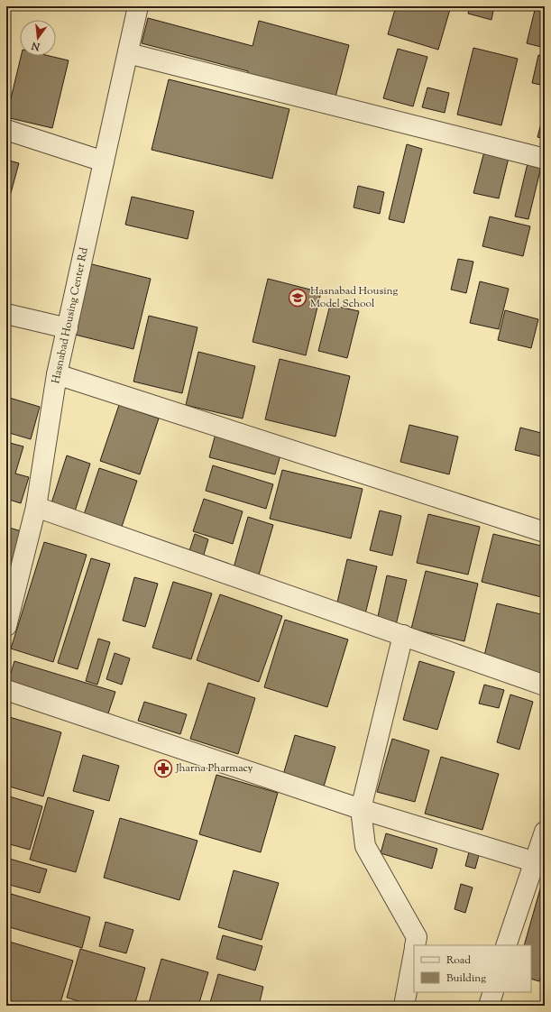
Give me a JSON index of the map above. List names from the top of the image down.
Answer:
{
  "streets": {
    "street": ["Hasnabad Housing Center Rd"]
  },
  "places": {
    "school or university": ["Hasnabad Housing Model School"],
    "pharmacy": ["Jharna Pharmacy"]
  },
  "legend": ["Road", "Building"],
  "north": "bottom"
}
